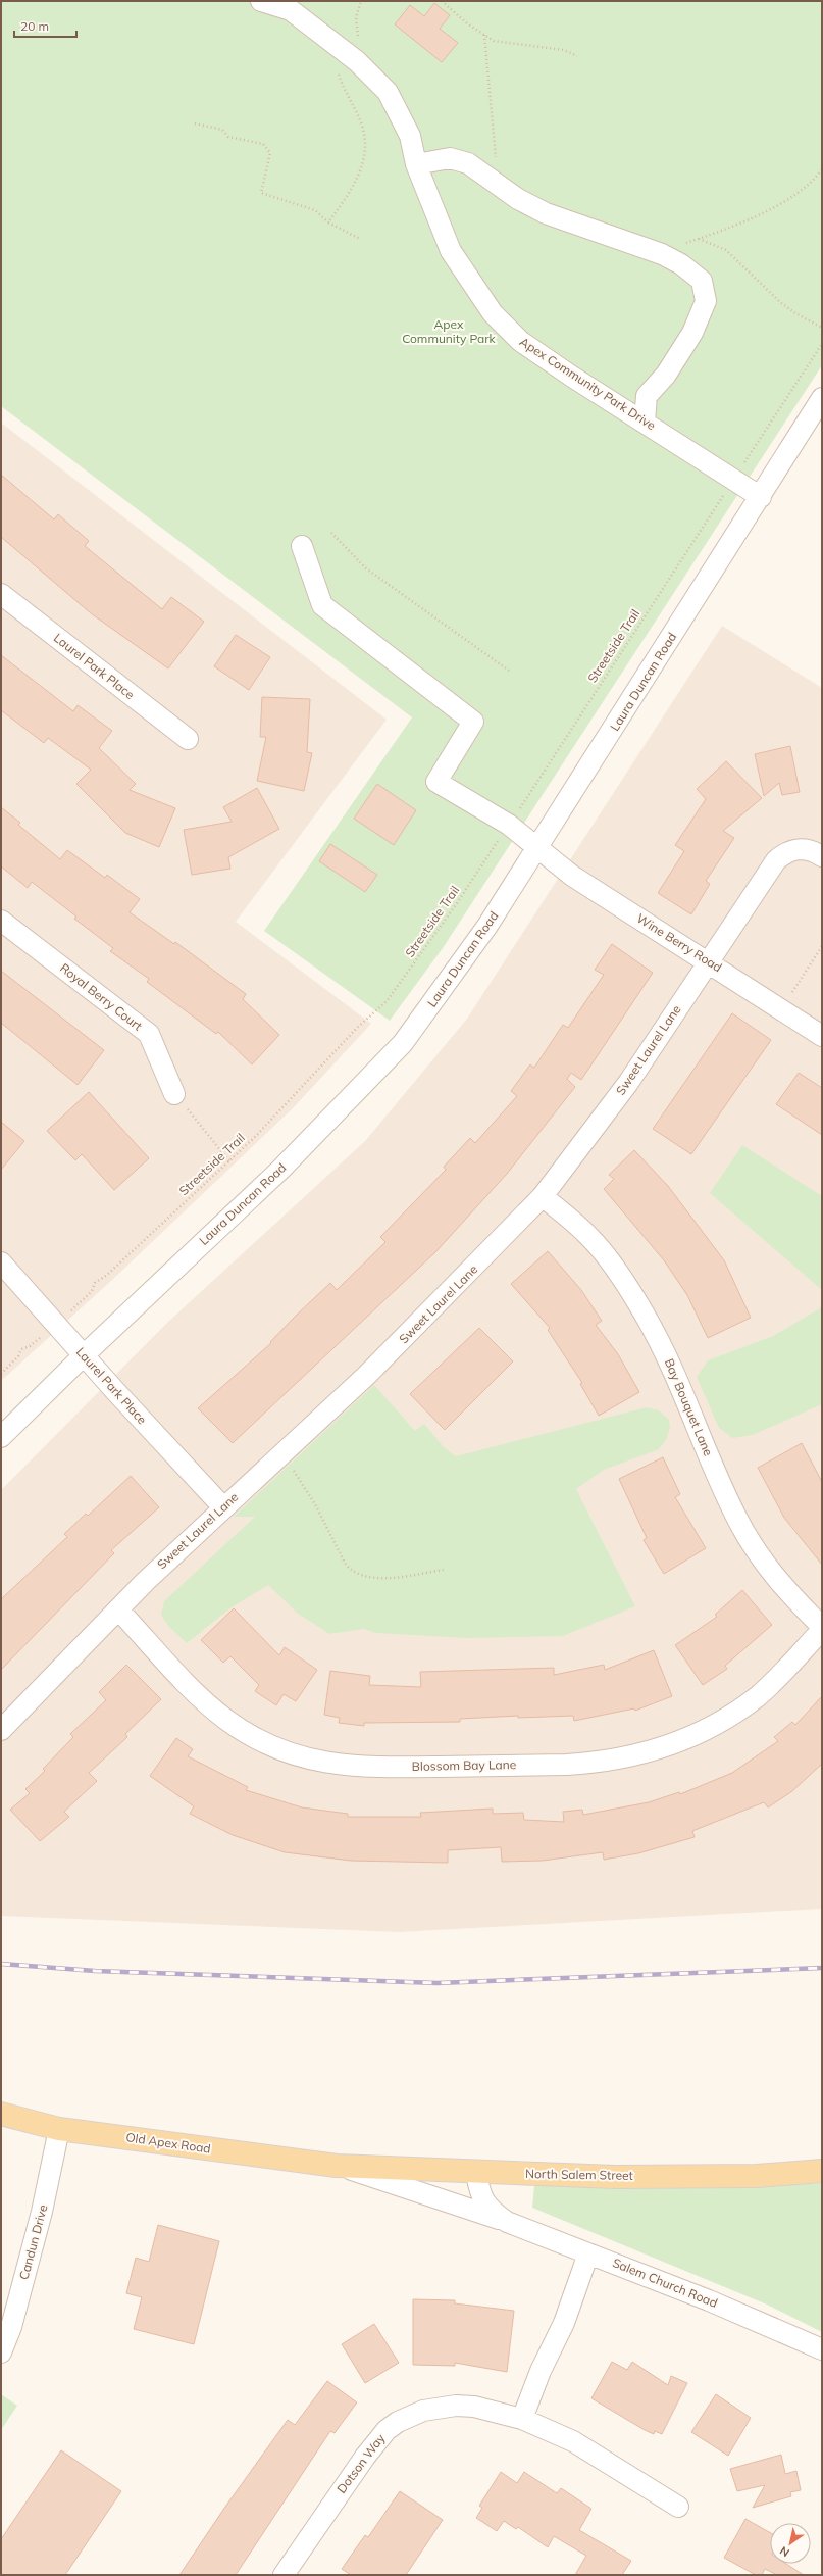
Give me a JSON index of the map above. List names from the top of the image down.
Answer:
{
  "streets": {
    "main road": ["Old Apex Road", "North Salem Street"],
    "street": [
      "Apex Community Park Drive",
      "Laurel Park Place",
      "Laura Duncan Road",
      "Wine Berry Road",
      "Royal Berry Court",
      "Sweet Laurel Lane",
      "Bay Bouquet Lane",
      "Blossom Bay Lane",
      "Candun Drive",
      "Salem Church Road",
      "Dotson Way"
    ],
    "path": ["Streetside Trail"]
  },
  "crossings": [
    ["Apex Community Park Drive", "Laura Duncan Road"],
    ["Streetside Trail", "Wine Berry Road"],
    ["Laurel Park Place", "Laura Duncan Road"],
    ["Laurel Park Place", "Sweet Laurel Lane"],
    ["Laura Duncan Road", "Wine Berry Road"],
    ["Wine Berry Road", "Sweet Laurel Lane"],
    ["Sweet Laurel Lane", "Bay Bouquet Lane"],
    ["Sweet Laurel Lane", "Blossom Bay Lane"],
    ["Old Apex Road", "North Salem Street"],
    ["Old Apex Road", "Candun Drive"],
    ["Old Apex Road", "Salem Church Road"],
    ["North Salem Street", "Salem Church Road"]
  ],
  "parks": ["Apex Community Park"],
  "scale_bar": "20 m",
  "north": "bottom left"
}
